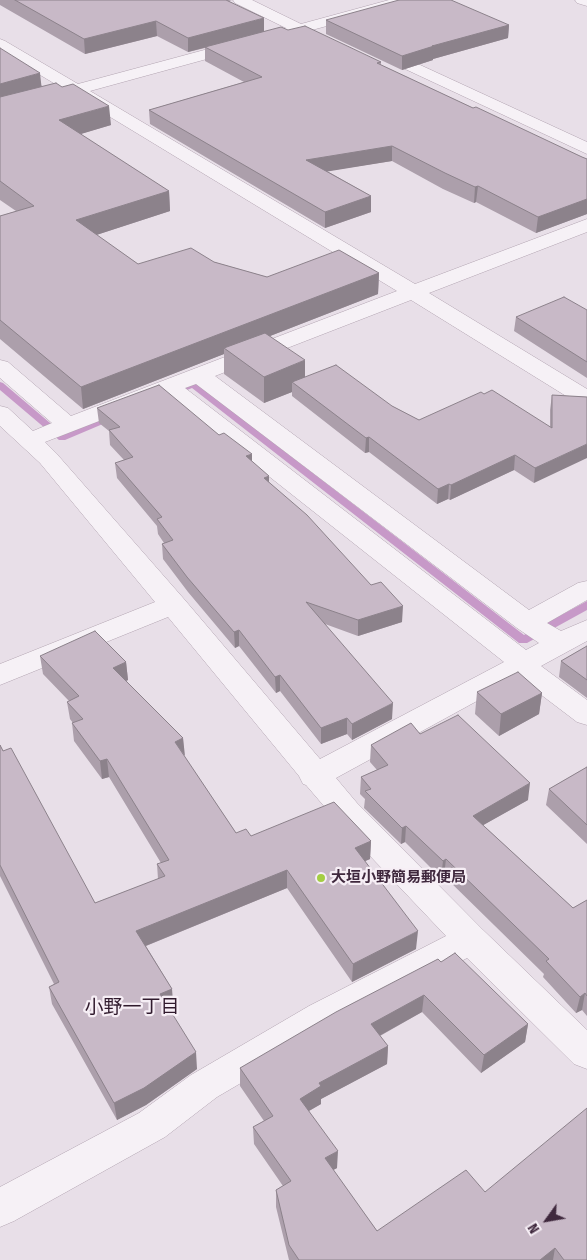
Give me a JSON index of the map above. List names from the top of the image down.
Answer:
{
  "districts": ["小野一丁目"],
  "places": ["大垣小野簡易郵便局"],
  "north": "bottom left"
}
